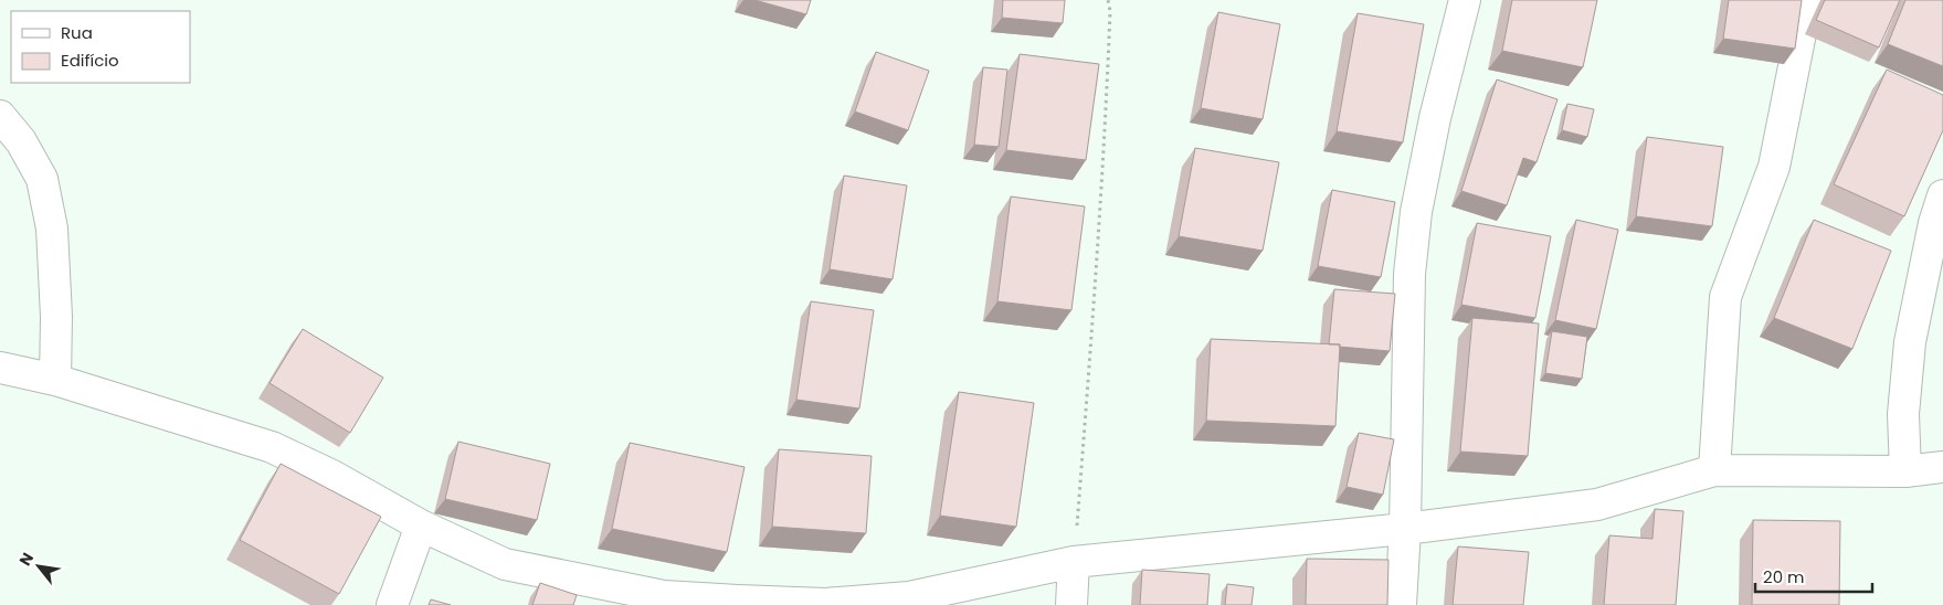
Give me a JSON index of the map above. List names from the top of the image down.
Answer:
{
  "legend": ["Rua", "Edifício"],
  "scale_bar": "20 m",
  "north": "top left"
}
